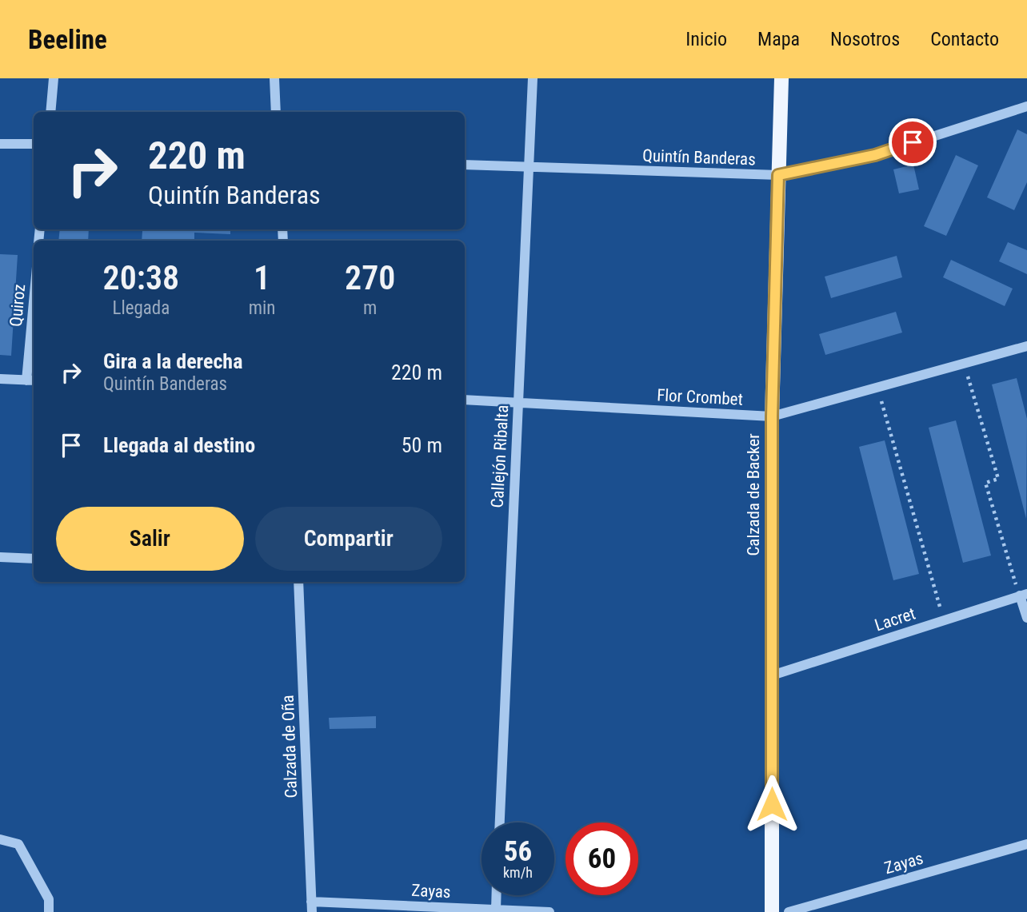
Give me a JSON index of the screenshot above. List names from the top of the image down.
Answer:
{
  "streets": {
    "main road": ["Calzada de Backer"],
    "street": [
      "Quintín Banderas",
      "Quiroz",
      "Flor Crombet",
      "Callejón Ribalta",
      "Lacret",
      "Calzada de Oña",
      "Zayas"
    ]
  },
  "crossings": [
    ["Quintín Banderas", "Callejón Ribalta"],
    ["Quintín Banderas", "Calzada de Backer"],
    ["Flor Crombet", "Callejón Ribalta"],
    ["Flor Crombet", "Calzada de Backer"],
    ["Calzada de Backer", "Lacret"],
    ["Calzada de Oña", "Zayas"]
  ],
  "page": {
    "header": "Beeline",
    "nav": [
      "Inicio",
      "Mapa",
      "Nosotros",
      "Contacto"
    ],
    "turn": ["220 m", "Quintín Banderas"],
    "eta": [
      "20:38",
      "Llegada",
      "1",
      "min",
      "270",
      "m"
    ],
    "list": [
      {
        "name": "Gira a la derecha",
        "note": "Quintín Banderas",
        "value": "220 m"
      },
      {
        "name": "Llegada al destino",
        "value": "50 m"
      }
    ],
    "buttons": ["Salir", "Compartir"],
    "speed": "56 km/h",
    "limit": "60"
  }
}
